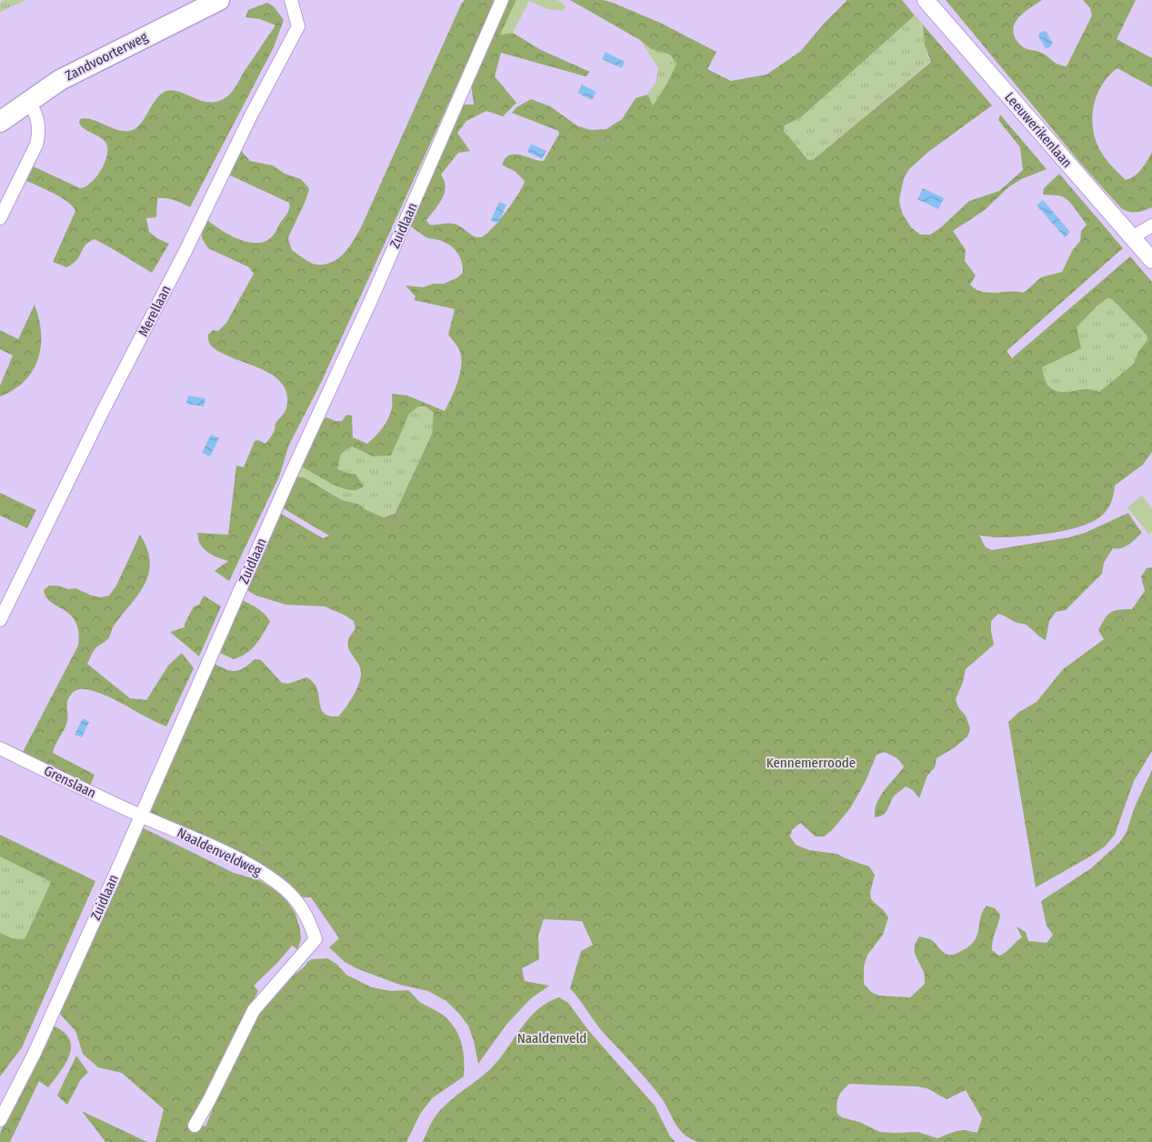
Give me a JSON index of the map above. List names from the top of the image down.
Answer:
{
  "streets": {
    "main road": ["Zandvoorterweg"],
    "street": [
      "Leeuwerikenlaan",
      "Zuidlaan",
      "Merellaan",
      "Grenslaan",
      "Naaldenveldweg"
    ]
  },
  "crossings": [
    ["Zuidlaan", "Grenslaan"],
    ["Zuidlaan", "Naaldenveldweg"],
    ["Grenslaan", "Naaldenveldweg"]
  ],
  "parks": ["Kennemerroode", "Naaldenveld"]
}
